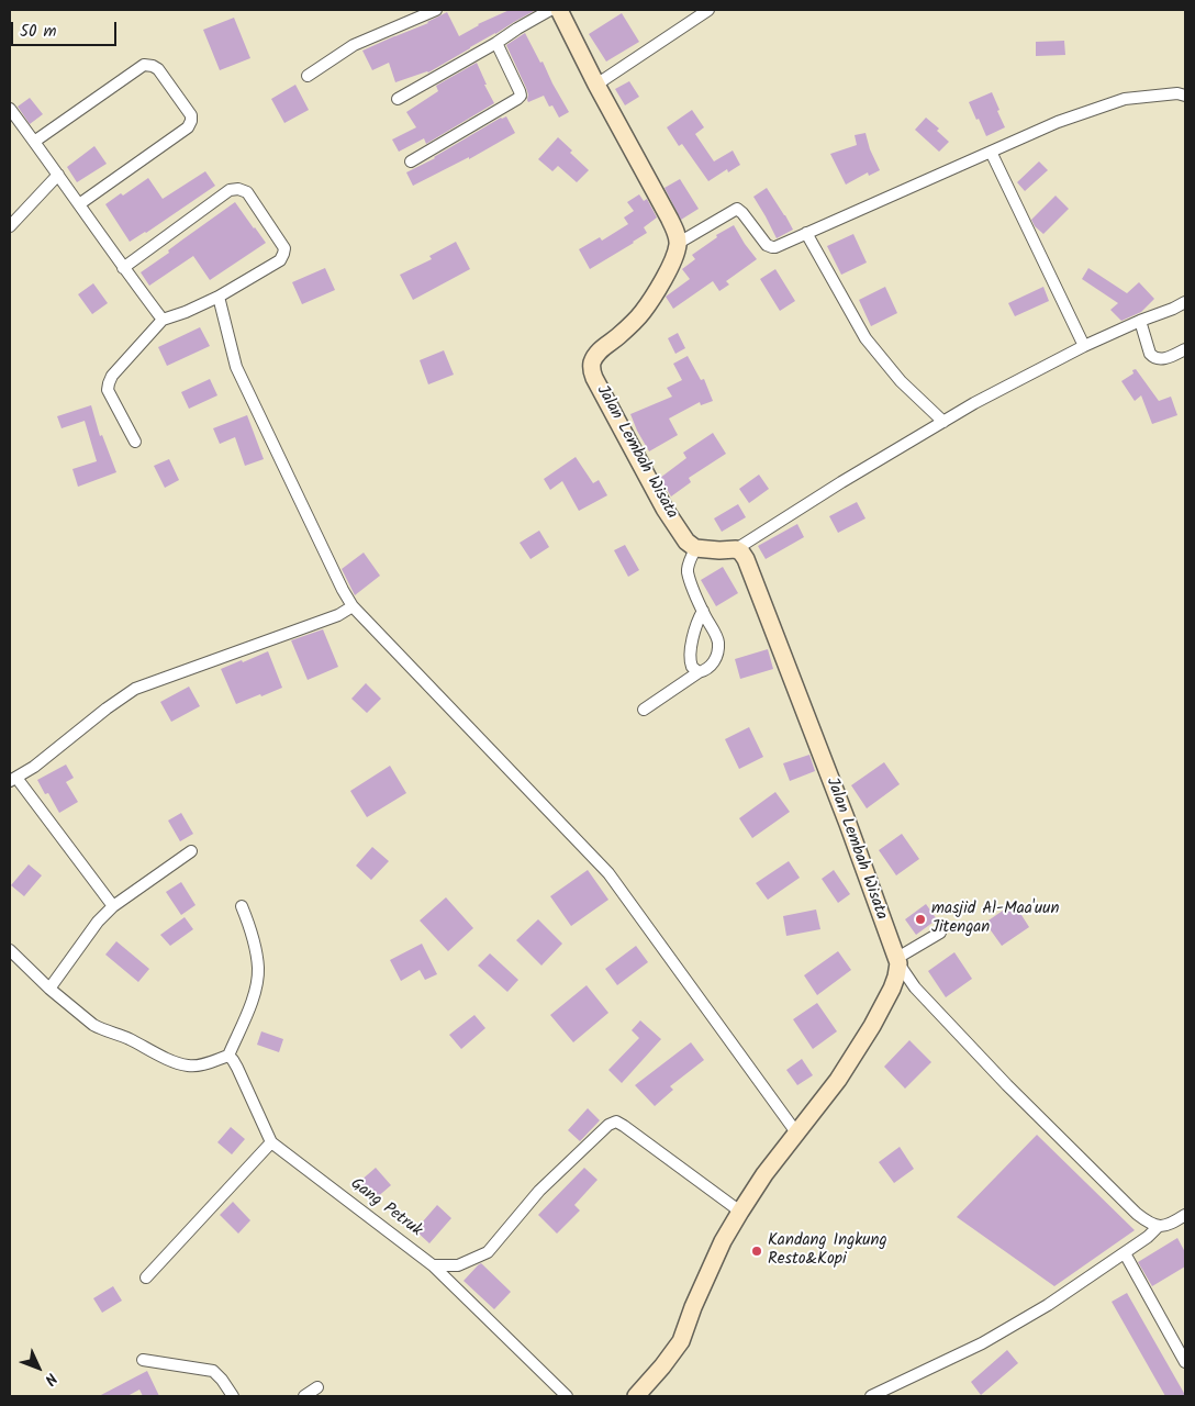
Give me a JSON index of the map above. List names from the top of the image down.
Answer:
{
  "streets": {
    "street": ["Jalan Lembah Wisata", "Gang Petruk"]
  },
  "places": ["masjid Al-Maa'uun Jitengan", "Kandang Ingkung Resto&Kopi"],
  "scale_bar": "50 m",
  "north": "bottom right"
}
